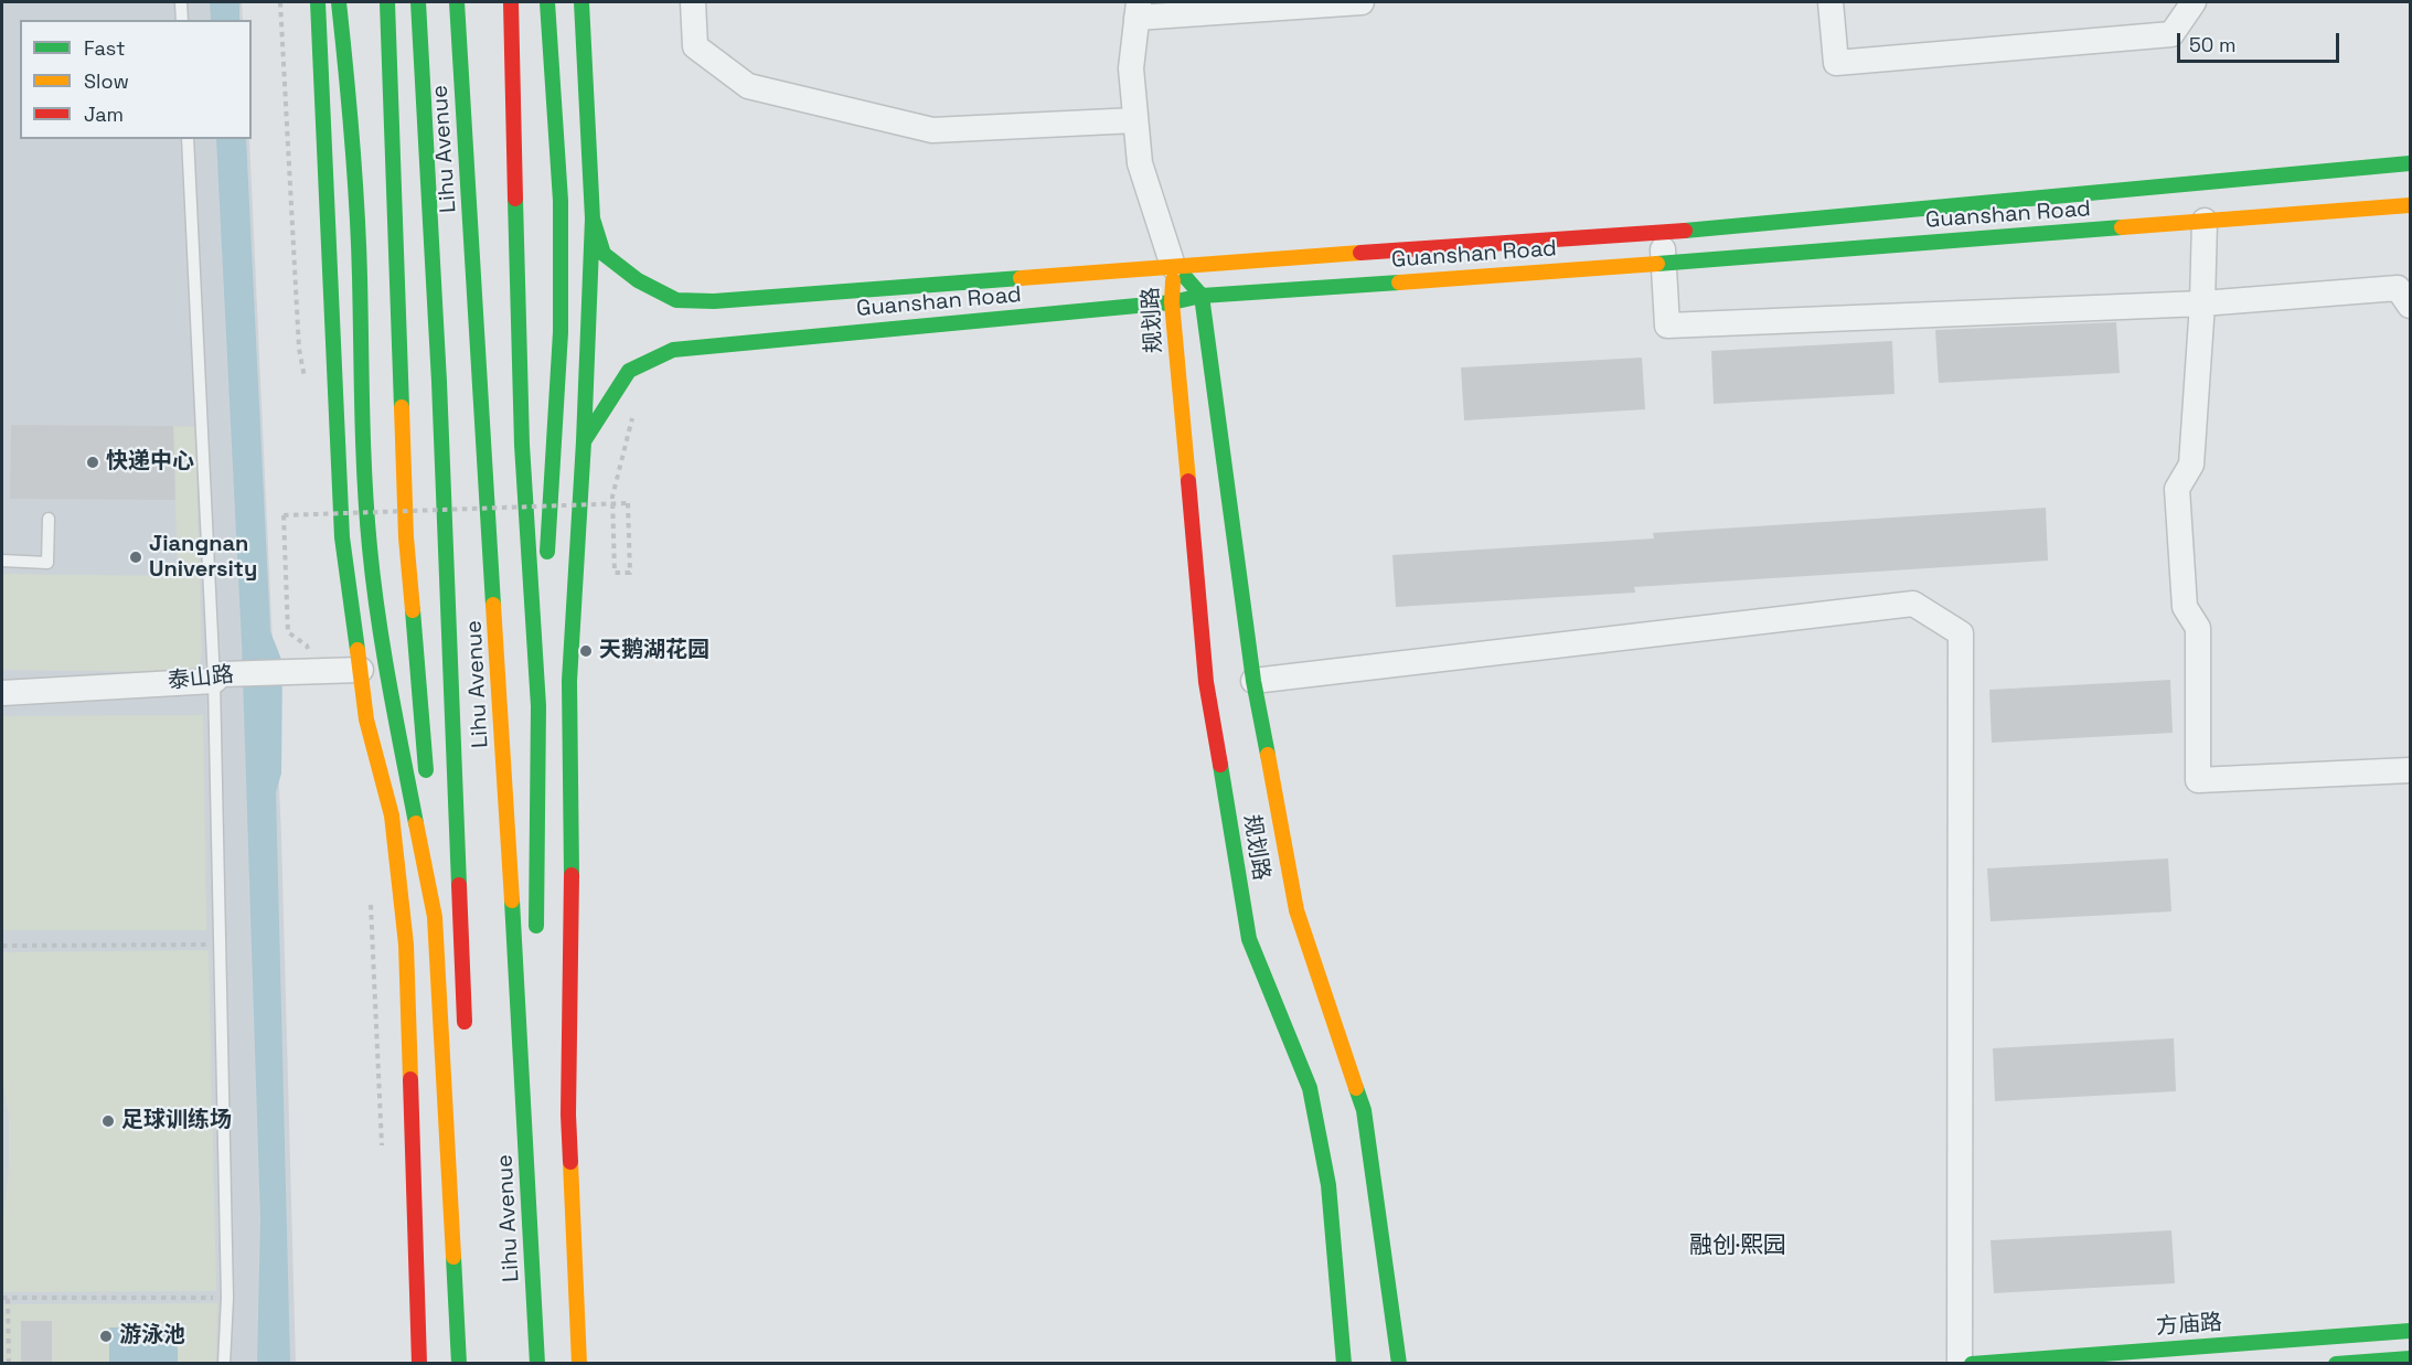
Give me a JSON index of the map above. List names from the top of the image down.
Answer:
{
  "streets": {
    "main road": [
      "Lihu Avenue",
      "Guanshan Road",
      "规划路",
      "方庙路"
    ],
    "street": ["泰山路"]
  },
  "crossings": [
    ["Guanshan Road", "规划路"]
  ],
  "districts": ["融创·熙园"],
  "places": [
    "快递中心",
    "Jiangnan University",
    "天鹅湖花园",
    "足球训练场",
    "游泳池"
  ],
  "legend": ["Fast", "Slow", "Jam"],
  "scale_bar": "50 m"
}
